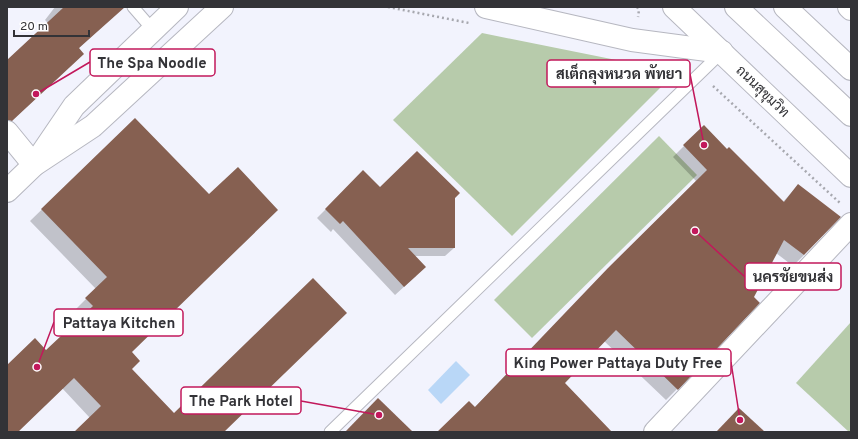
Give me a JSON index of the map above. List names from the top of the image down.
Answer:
{
  "streets": {
    "main road": ["ถนนสุขุมวิท"]
  },
  "places": [
    "The Spa Noodle",
    "สเต็กลุงหนวด พัทยา",
    "นครชัยขนส่ง",
    "Pattaya Kitchen",
    "The Park Hotel",
    "King Power Pattaya Duty Free"
  ],
  "scale_bar": "20 m"
}
